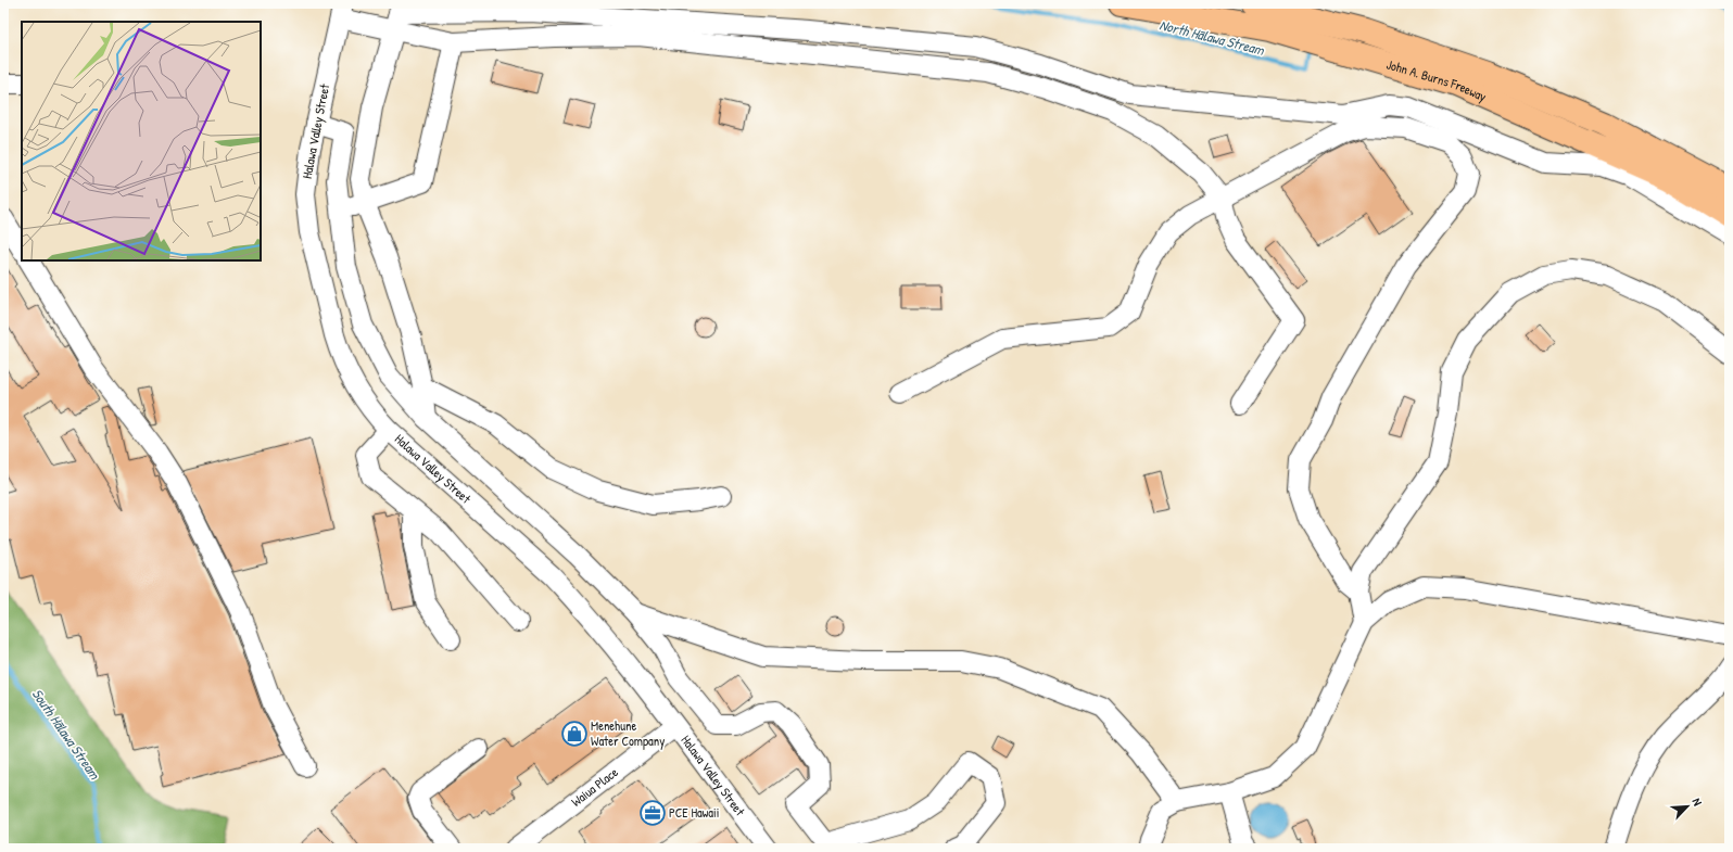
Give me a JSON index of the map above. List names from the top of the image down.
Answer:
{
  "streets": {
    "highway": ["John A. Burns Freeway"],
    "street": ["Halawa Valley Street", "Waiua Place"]
  },
  "crossings": [
    ["Halawa Valley Street", "Waiua Place"]
  ],
  "water": ["North Hālawa Stream", "South Hālawa Stream"],
  "places": {
    "shop": ["Menehune Water Company"],
    "office": ["PCE Hawaii"]
  },
  "north": "top right"
}
